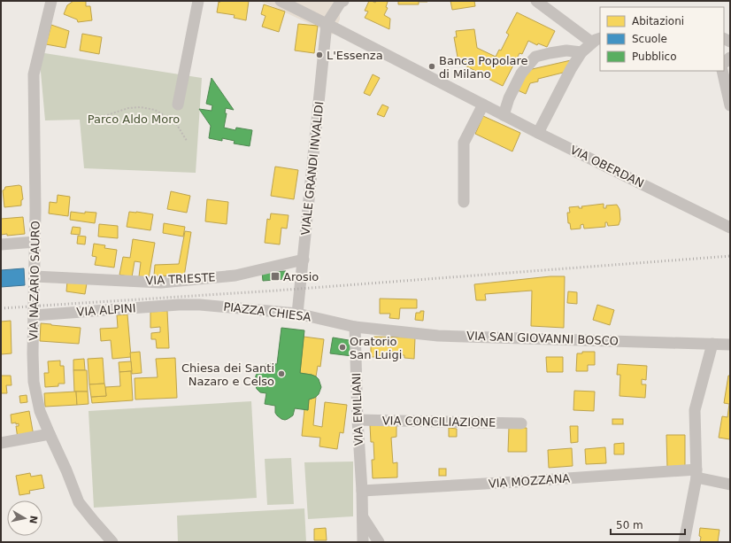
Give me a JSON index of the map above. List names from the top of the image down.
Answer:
{
  "streets": {
    "street": [
      "VIA OBERDAN",
      "VIALE GRANDI INVALIDI",
      "VIA TRIESTE",
      "VIA NAZARIO SAURO",
      "VIA ALPINI",
      "PIAZZA CHIESA",
      "VIA SAN GIOVANNI BOSCO",
      "VIA EMILIANI",
      "VIA CONCILIAZIONE",
      "VIA MOZZANA"
    ]
  },
  "crossings": [
    ["VIA OBERDAN", "VIALE GRANDI INVALIDI"],
    ["VIALE GRANDI INVALIDI", "VIA TRIESTE"],
    ["VIALE GRANDI INVALIDI", "PIAZZA CHIESA"],
    ["VIA TRIESTE", "VIA NAZARIO SAURO"],
    ["VIA NAZARIO SAURO", "VIA ALPINI"],
    ["VIA ALPINI", "PIAZZA CHIESA"],
    ["PIAZZA CHIESA", "VIA SAN GIOVANNI BOSCO"],
    ["PIAZZA CHIESA", "VIA EMILIANI"],
    ["VIA SAN GIOVANNI BOSCO", "VIA EMILIANI"],
    ["VIA EMILIANI", "VIA CONCILIAZIONE"],
    ["VIA EMILIANI", "VIA MOZZANA"]
  ],
  "parks": ["Parco Aldo Moro"],
  "places": {
    "other": [
      "L'Essenza",
      "Banca Popolare di Milano",
      "Oratorio San Luigi",
      "Chiesa dei Santi Nazaro e Celso"
    ],
    "transit": ["Arosio"]
  },
  "legend": ["Abitazioni", "Scuole", "Pubblico"],
  "scale_bar": "50 m",
  "north": "right"
}
